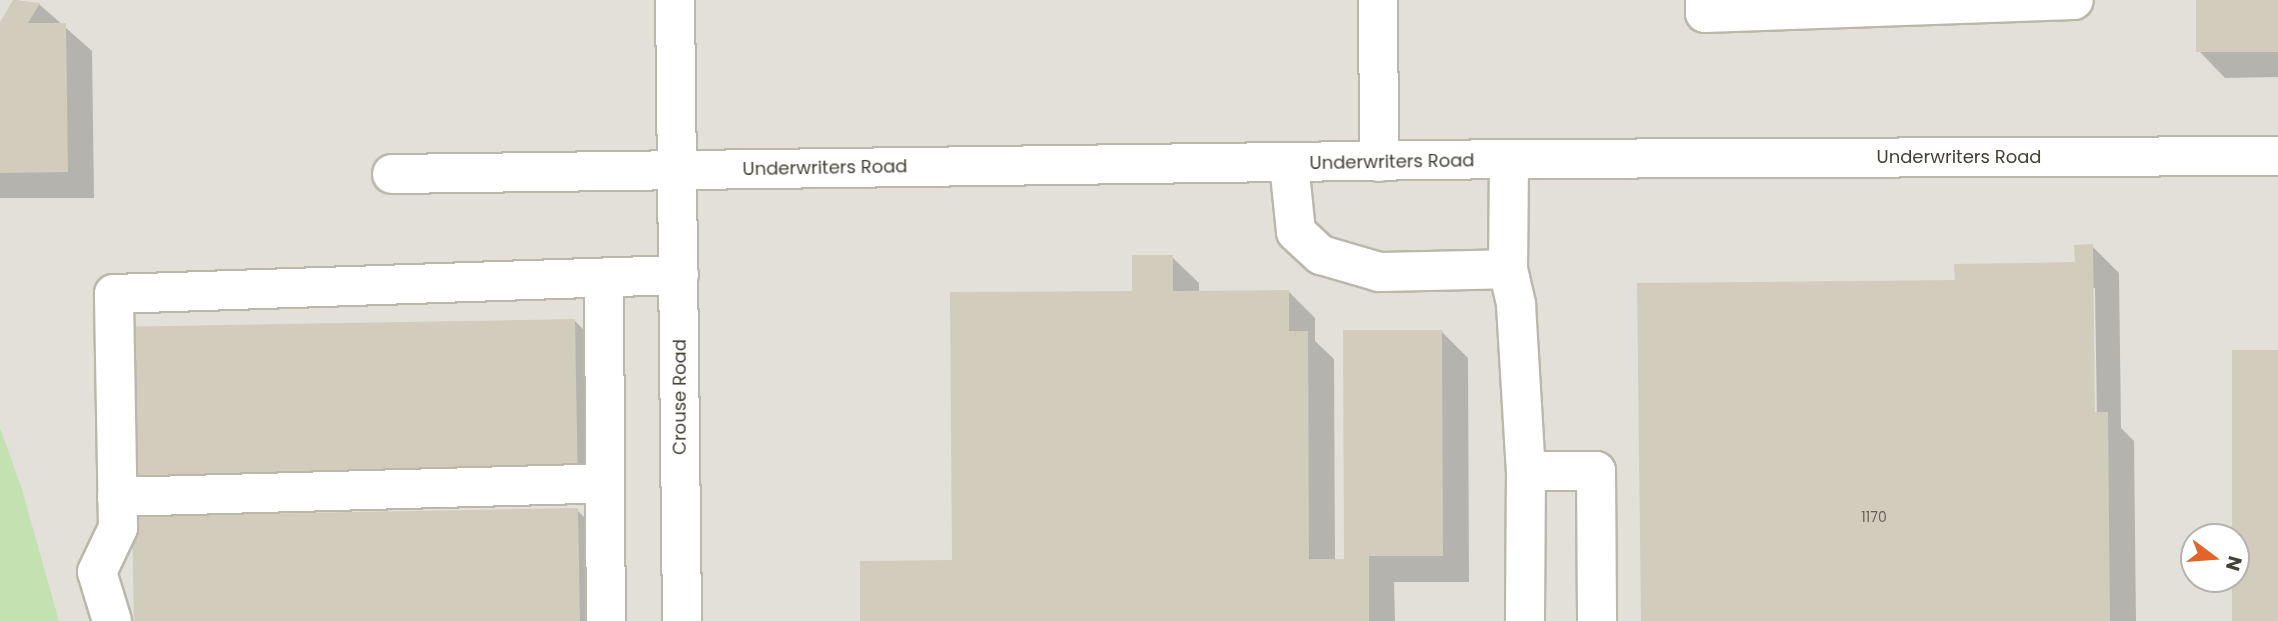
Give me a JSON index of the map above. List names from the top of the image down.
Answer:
{
  "streets": {
    "street": ["Underwriters Road", "Crouse Road"]
  },
  "crossings": [
    ["Underwriters Road", "Crouse Road"]
  ],
  "house_numbers": ["1170"],
  "north": "right"
}
